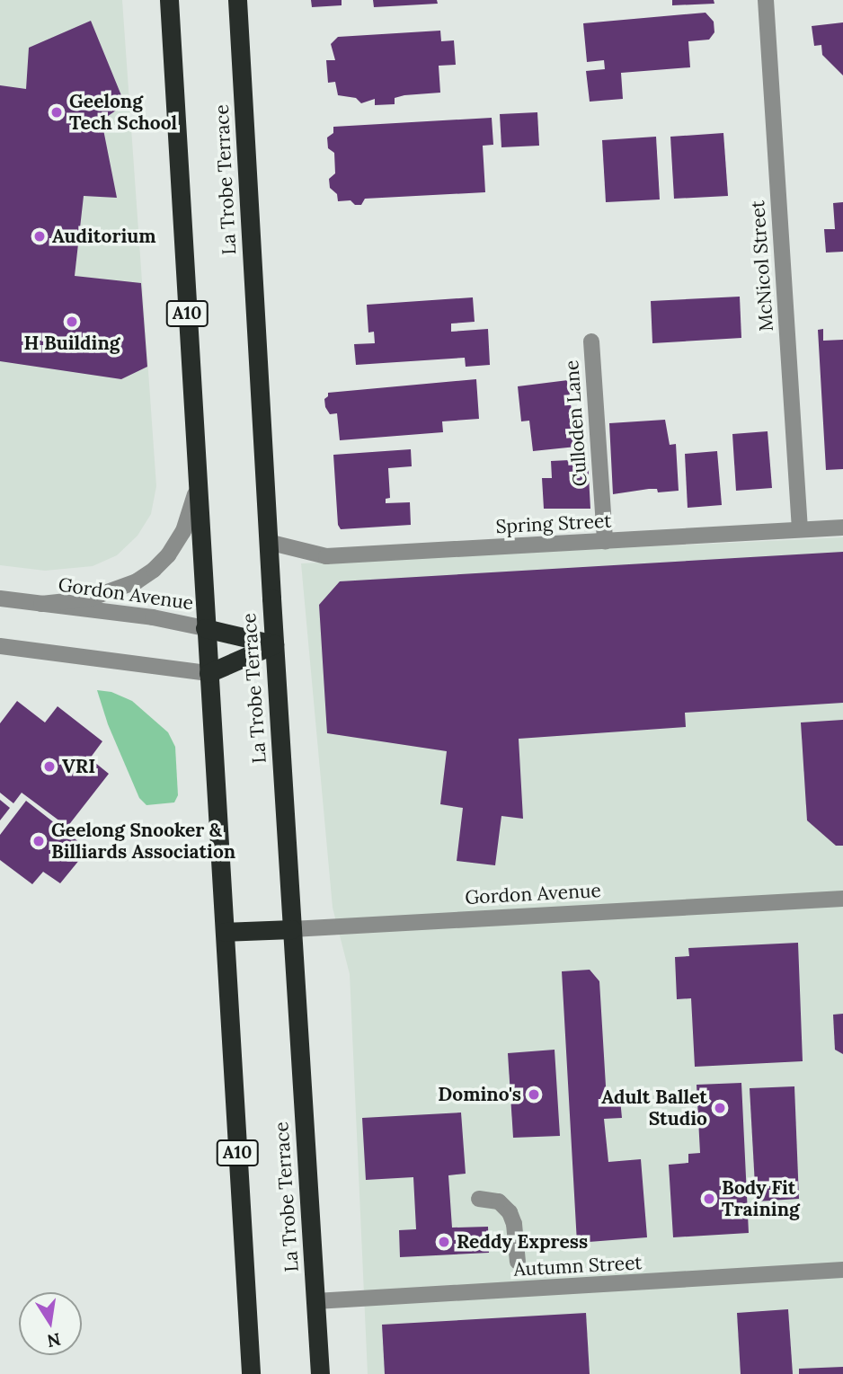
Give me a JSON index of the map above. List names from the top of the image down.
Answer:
{
  "streets": {
    "highway": ["La Trobe Terrace", "A10", "Gordon Avenue"],
    "street": [
      "McNicol Street",
      "Culloden Lane",
      "Spring Street",
      "Autumn Street"
    ]
  },
  "crossings": [
    ["La Trobe Terrace", "Spring Street"],
    ["La Trobe Terrace", "Gordon Avenue"],
    ["La Trobe Terrace", "Autumn Street"],
    ["McNicol Street", "Spring Street"],
    ["A10", "Gordon Avenue"],
    ["Culloden Lane", "Spring Street"]
  ],
  "places": [
    "Geelong Tech School",
    "Auditorium",
    "H Building",
    "VRI",
    "Geelong Snooker & Billiards Association",
    "Domino's",
    "Adult Ballet Studio",
    "Body Fit Training",
    "Reddy Express"
  ],
  "north": "bottom"
}
